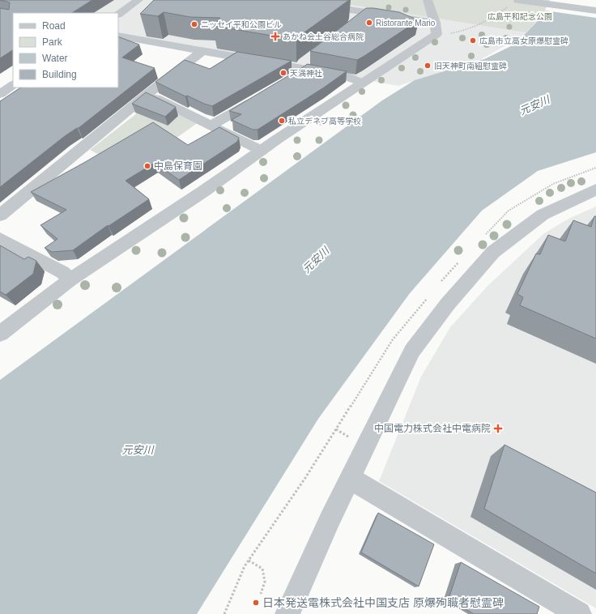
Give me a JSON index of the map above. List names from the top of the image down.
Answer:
{
  "water": ["元安川"],
  "parks": ["広島平和記念公園"],
  "places": {
    "other": [
      "Ristorante Mario",
      "ニッセイ平和公園ビル",
      "広島市立高女原爆慰霊碑",
      "旧天神町南組慰霊碑",
      "天満神社",
      "私立デネブ高等学校",
      "中島保育園",
      "日本発送電株式会社中国支店 原爆殉職者慰霊碑"
    ],
    "health": ["あかね会土谷総合病院", "中国電力株式会社中電病院"]
  },
  "legend": [
    "Road",
    "Park",
    "Water",
    "Building"
  ]
}
